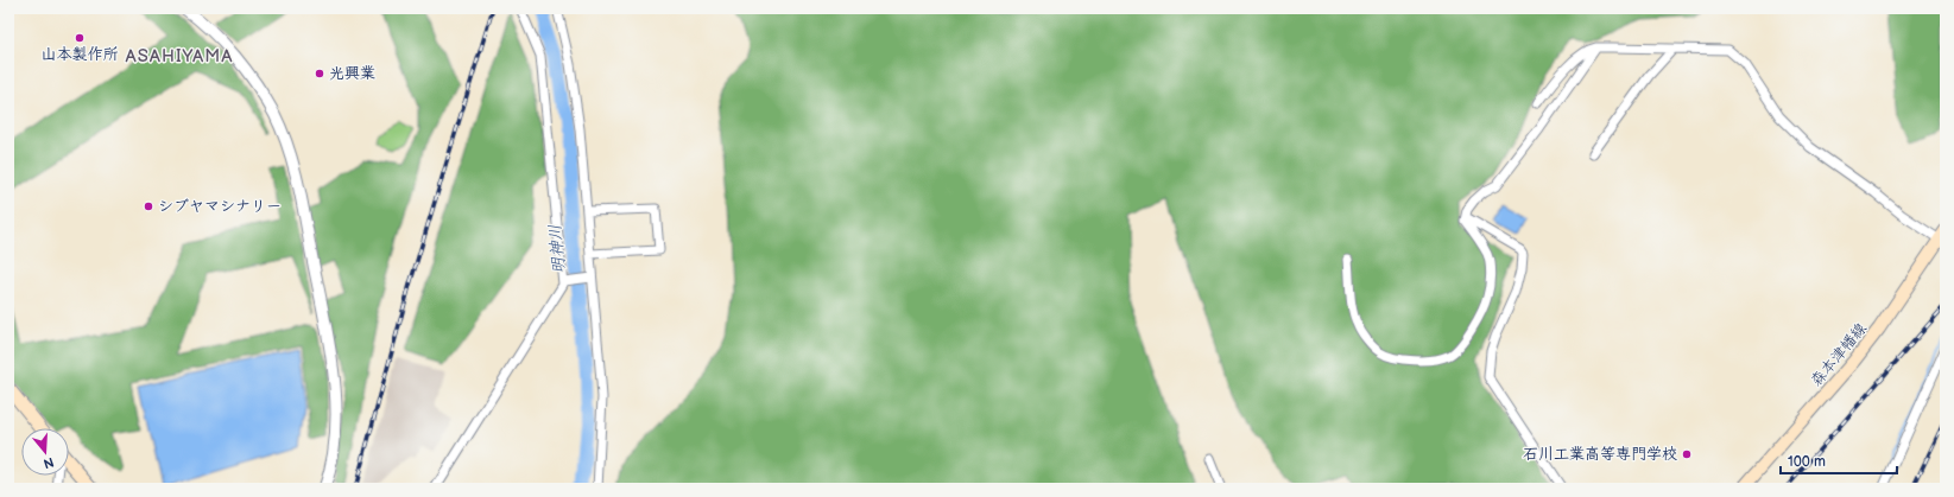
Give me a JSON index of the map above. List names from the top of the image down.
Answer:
{
  "streets": {
    "main road": ["森本津幡線"]
  },
  "districts": ["ASAHIYAMA"],
  "water": ["明神川"],
  "places": [
    "山本製作所",
    "光興業",
    "シブヤマシナリー",
    "石川工業高等専門学校"
  ],
  "scale_bar": "100 m",
  "north": "bottom"
}
